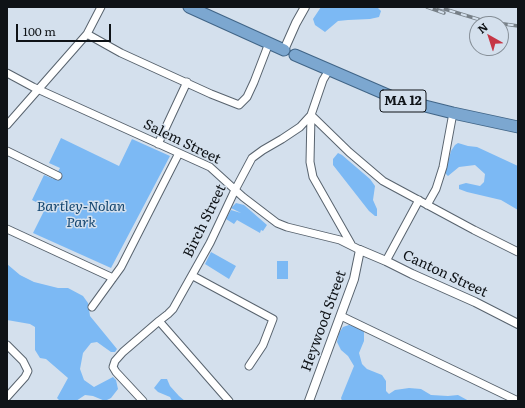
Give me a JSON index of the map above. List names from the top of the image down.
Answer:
{
  "streets": {
    "highway": ["MA 12"],
    "street": [
      "Salem Street",
      "Birch Street",
      "Canton Street",
      "Heywood Street"
    ]
  },
  "crossings": [
    ["MA 12", "Birch Street"],
    ["Salem Street", "Birch Street"],
    ["Salem Street", "Canton Street"],
    ["Salem Street", "Heywood Street"],
    ["Canton Street", "Heywood Street"]
  ],
  "parks": ["Bartley-Nolan Park"],
  "scale_bar": "100 m",
  "north": "top left"
}
